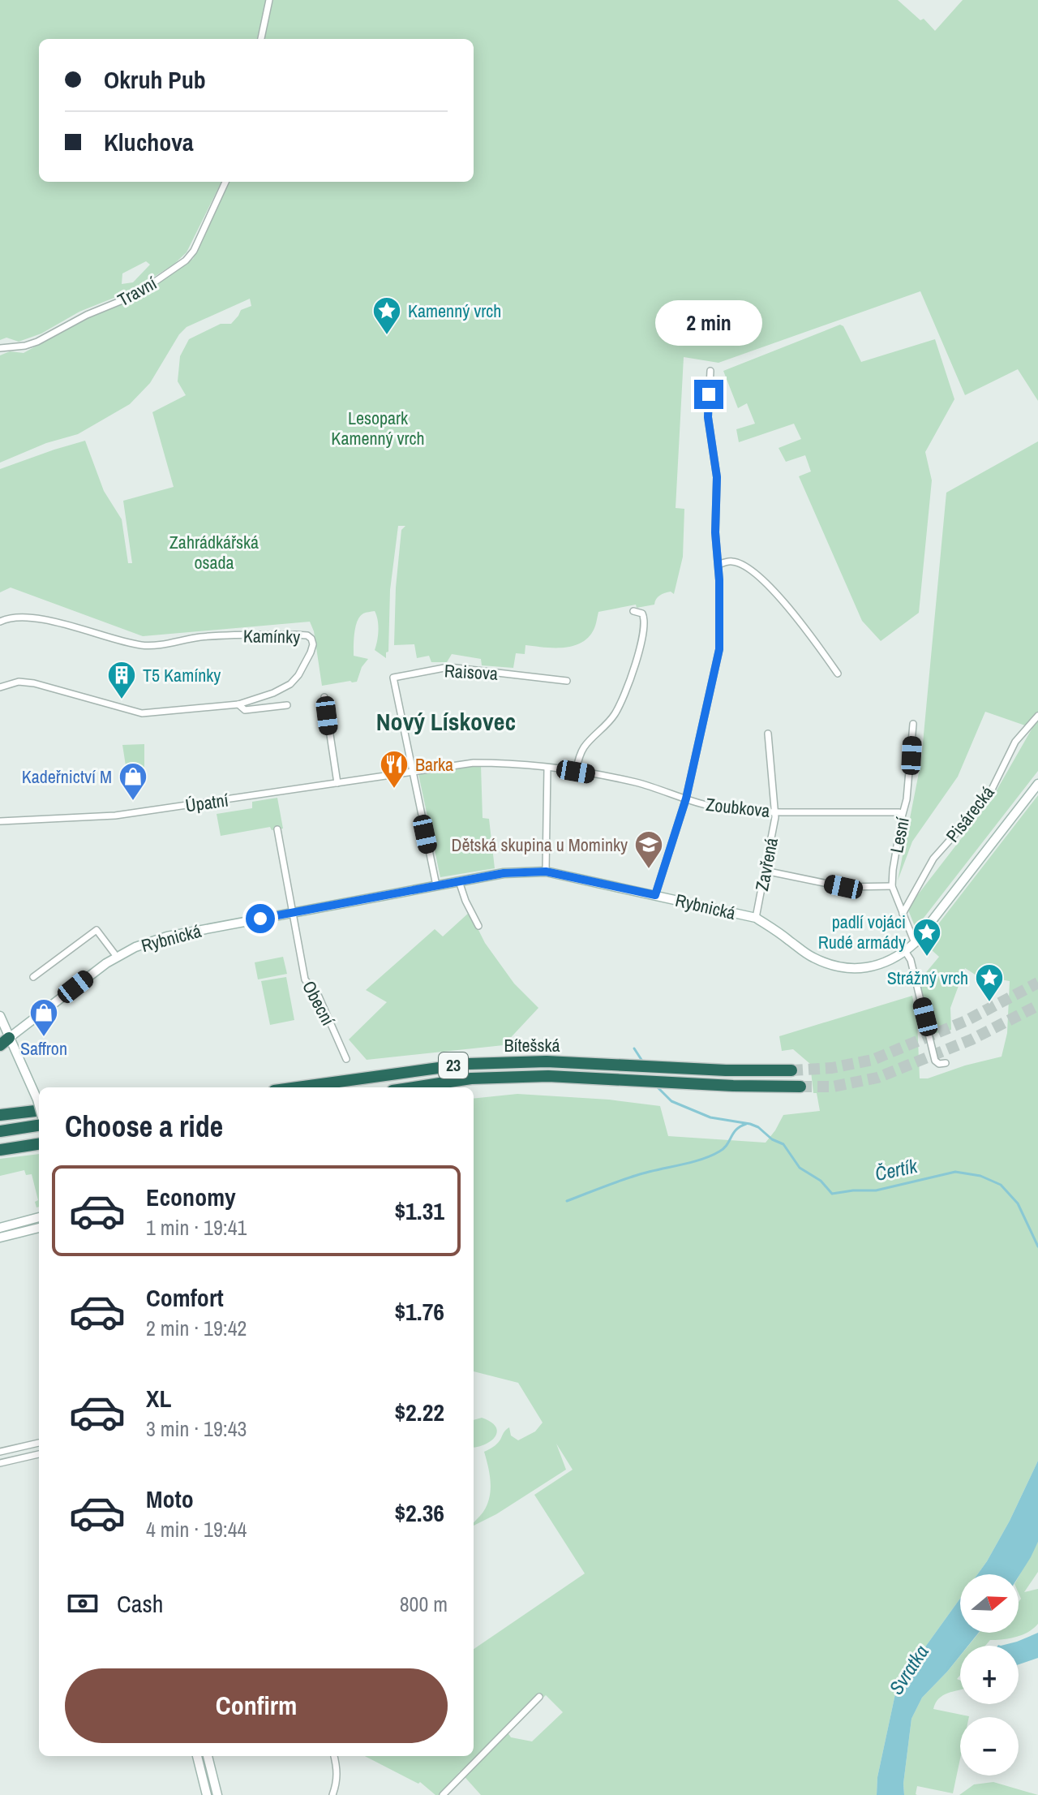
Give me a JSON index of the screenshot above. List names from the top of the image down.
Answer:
{
  "streets": {
    "highway": ["Bítešská", "23"],
    "street": [
      "Travní",
      "Kamínky",
      "Raisova",
      "Úpatní",
      "Zoubkova",
      "Pisárecká",
      "Lesní",
      "Zavřená",
      "Rybnická",
      "Obecní"
    ]
  },
  "crossings": [
    ["Raisova", "Úpatní"],
    ["Raisova", "Zoubkova"],
    ["Raisova", "Rybnická"],
    ["Úpatní", "Zoubkova"],
    ["Zoubkova", "Lesní"],
    ["Zoubkova", "Zavřená"],
    ["Pisárecká", "Lesní"],
    ["Pisárecká", "Rybnická"],
    ["Lesní", "Rybnická"],
    ["Zavřená", "Rybnická"],
    ["Rybnická", "Obecní"]
  ],
  "districts": ["Nový Lískovec"],
  "water": ["Čertík", "Svratka"],
  "parks": ["Lesopark Kamenný vrch", "Zahrádkářská osada"],
  "places": {
    "place": ["Kamenný vrch", "padlí vojáci Rudé armády", "Strážný vrch"],
    "building": ["T5 Kamínky"],
    "restaurant": ["Barka"],
    "shop": ["Kadeřnictví M", "Saffron"],
    "school or university": ["Dětská skupina u Mominky"]
  },
  "north": "right",
  "page": {
    "banner": ["Okruh Pub", "Kluchova"],
    "bubble": "2 min",
    "heading": "Choose a ride",
    "list": [
      {
        "name": "Economy",
        "note": "1 min · 19:41",
        "value": "$1.31"
      },
      {
        "name": "Comfort",
        "note": "2 min · 19:42",
        "value": "$1.76"
      },
      {
        "name": "XL",
        "note": "3 min · 19:43",
        "value": "$2.22"
      },
      {
        "name": "Moto",
        "note": "4 min · 19:44",
        "value": "$2.36"
      }
    ],
    "pay": ["Cash", "800 m"],
    "map_buttons": ["+", "−"],
    "buttons": "Confirm"
  }
}
